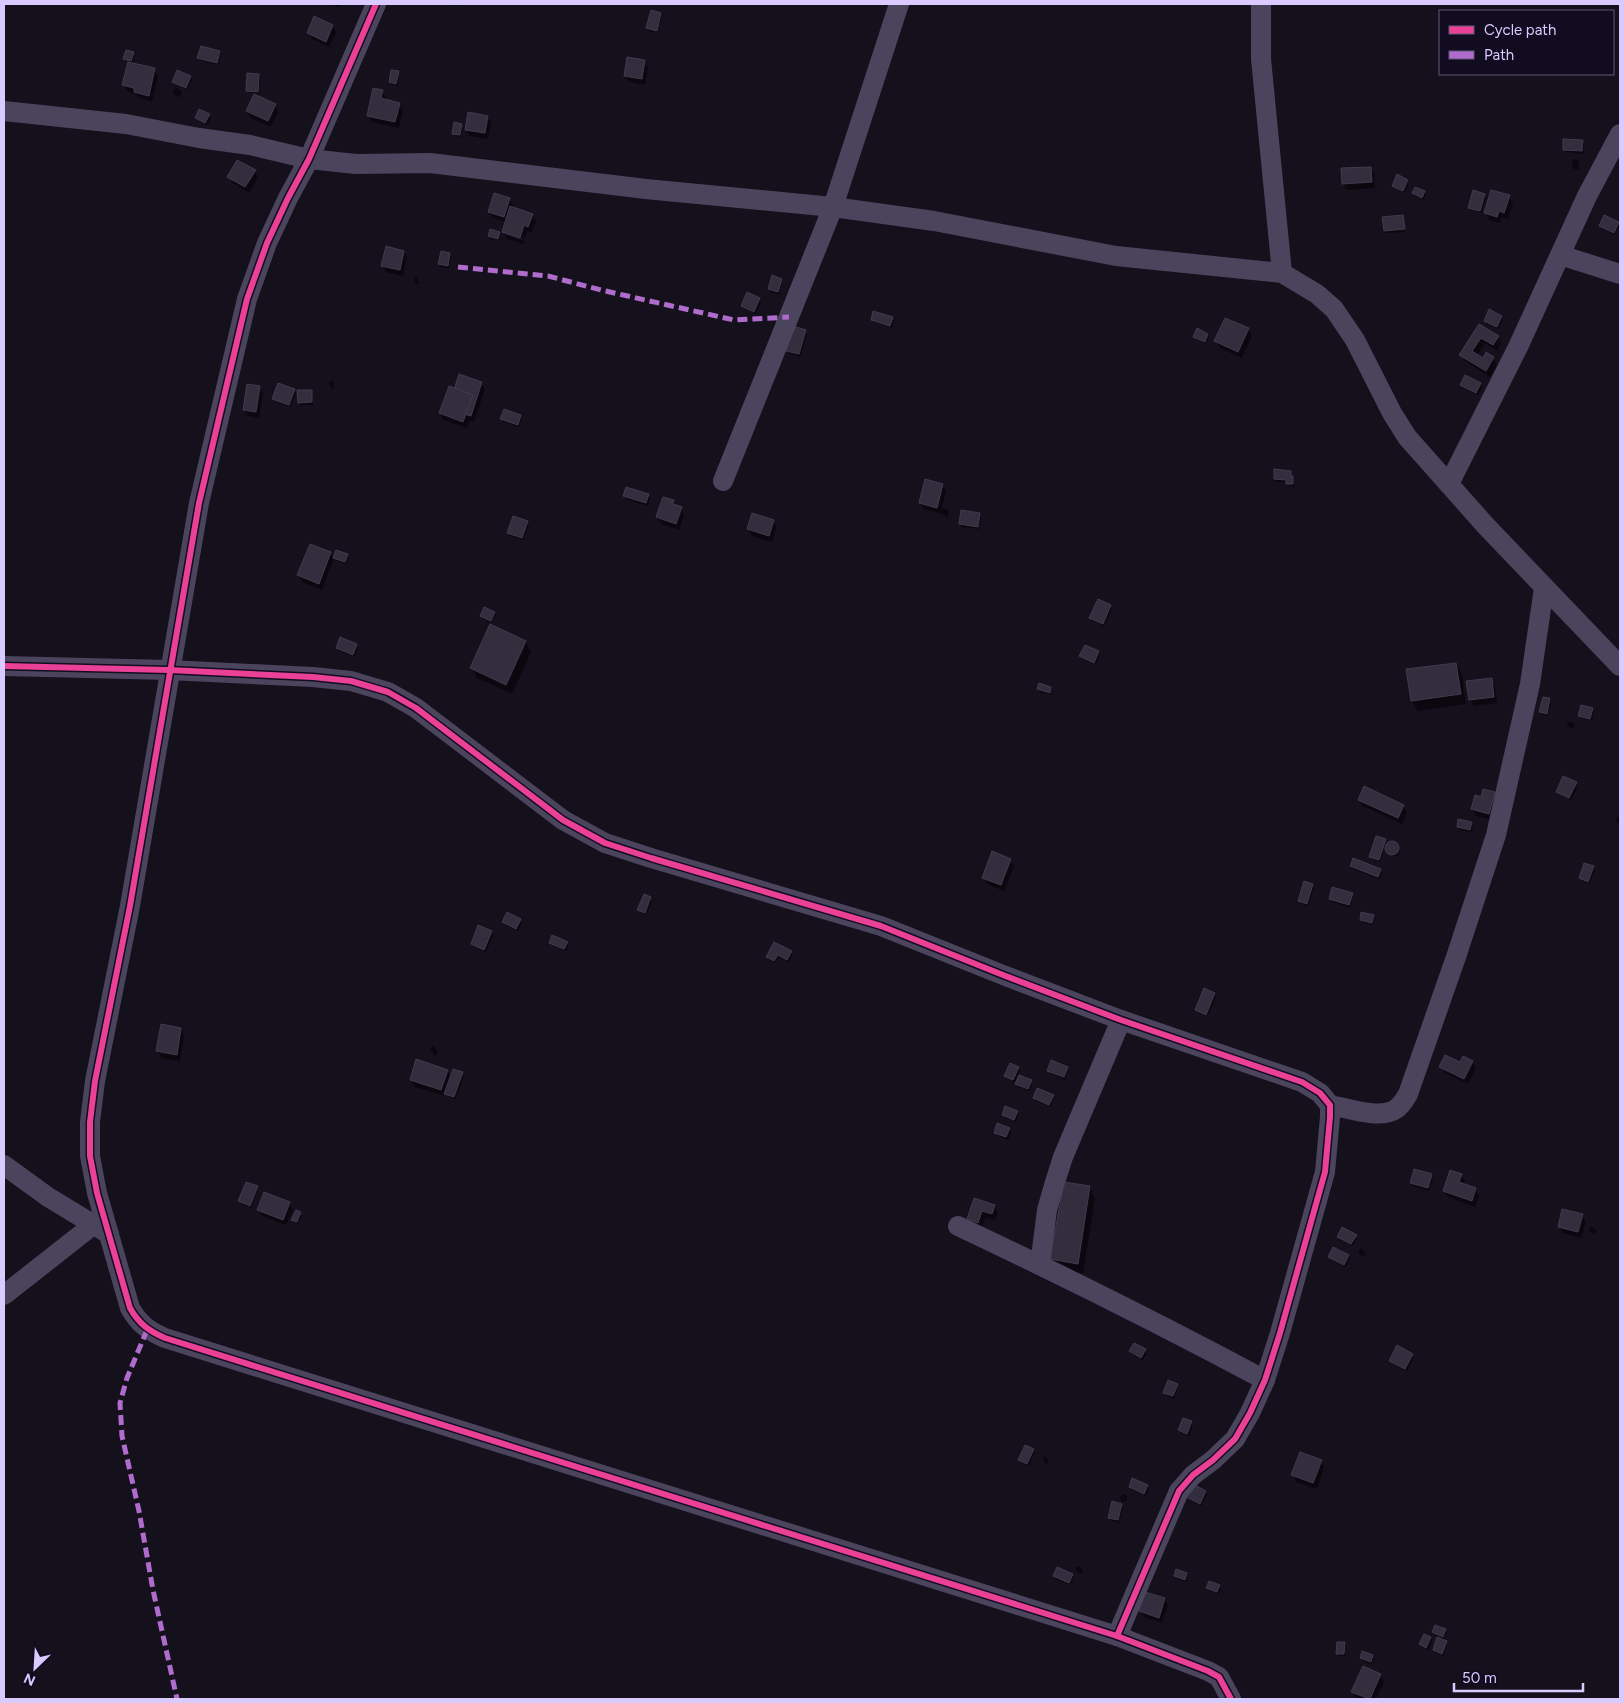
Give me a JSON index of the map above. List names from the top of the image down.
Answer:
{
  "legend": ["Cycle path", "Path"],
  "scale_bar": "50 m",
  "north": "bottom left"
}
